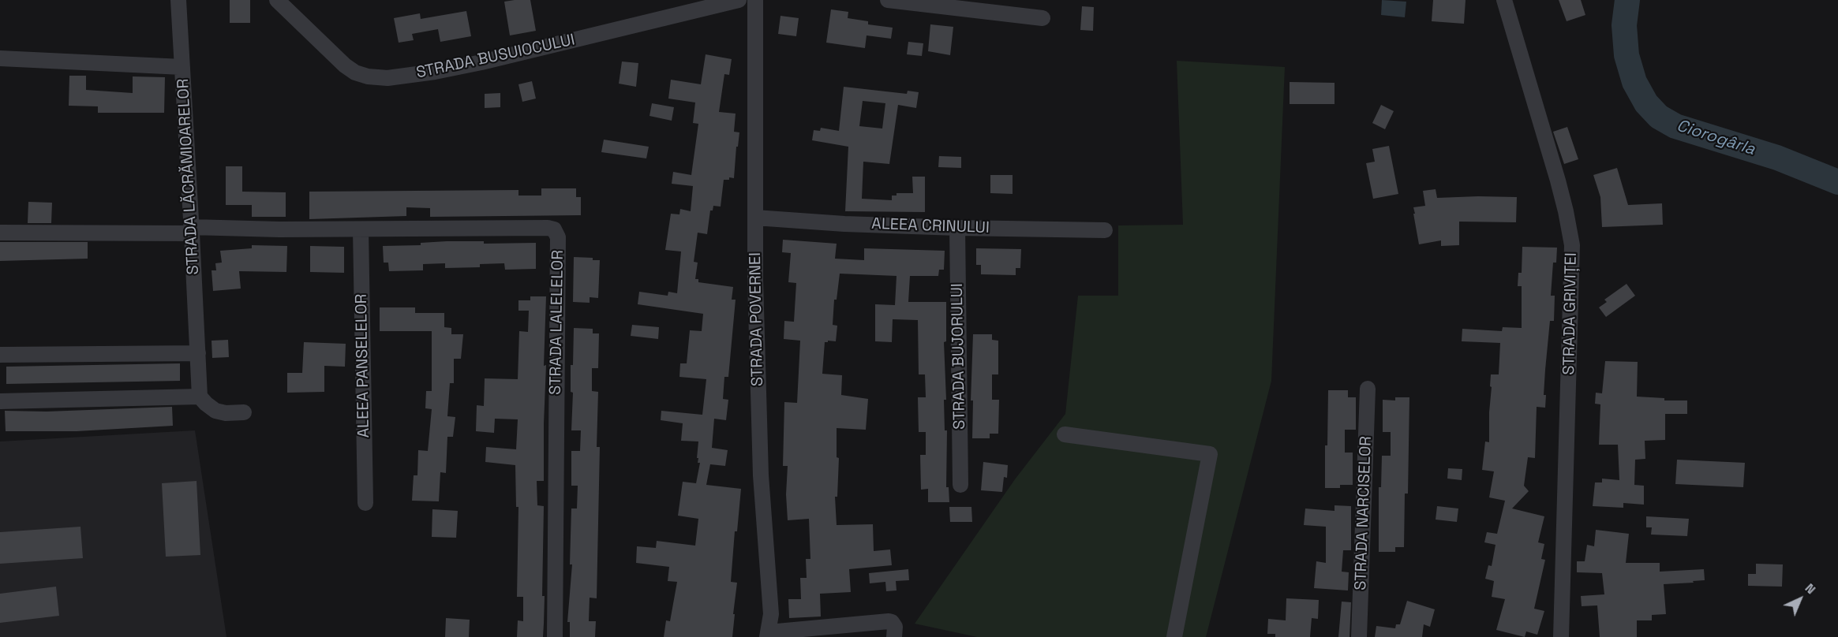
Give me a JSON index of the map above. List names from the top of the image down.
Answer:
{
  "streets": {
    "street": [
      "STRADA BUSUIOCULUI",
      "STRADA LĂCRĂMIOARELOR",
      "ALEEA CRINULUI",
      "STRADA GRIVIȚEI",
      "STRADA POVERNEI",
      "STRADA LALELELOR",
      "STRADA BUJORULUI",
      "ALEEA PANSELELOR",
      "STRADA NARCISELOR"
    ]
  },
  "crossings": [
    ["STRADA LĂCRĂMIOARELOR", "STRADA LALELELOR"],
    ["ALEEA CRINULUI", "STRADA POVERNEI"],
    ["ALEEA CRINULUI", "STRADA BUJORULUI"],
    ["STRADA LALELELOR", "ALEEA PANSELELOR"]
  ],
  "water": ["Ciorogârla"],
  "north": "top right"
}
